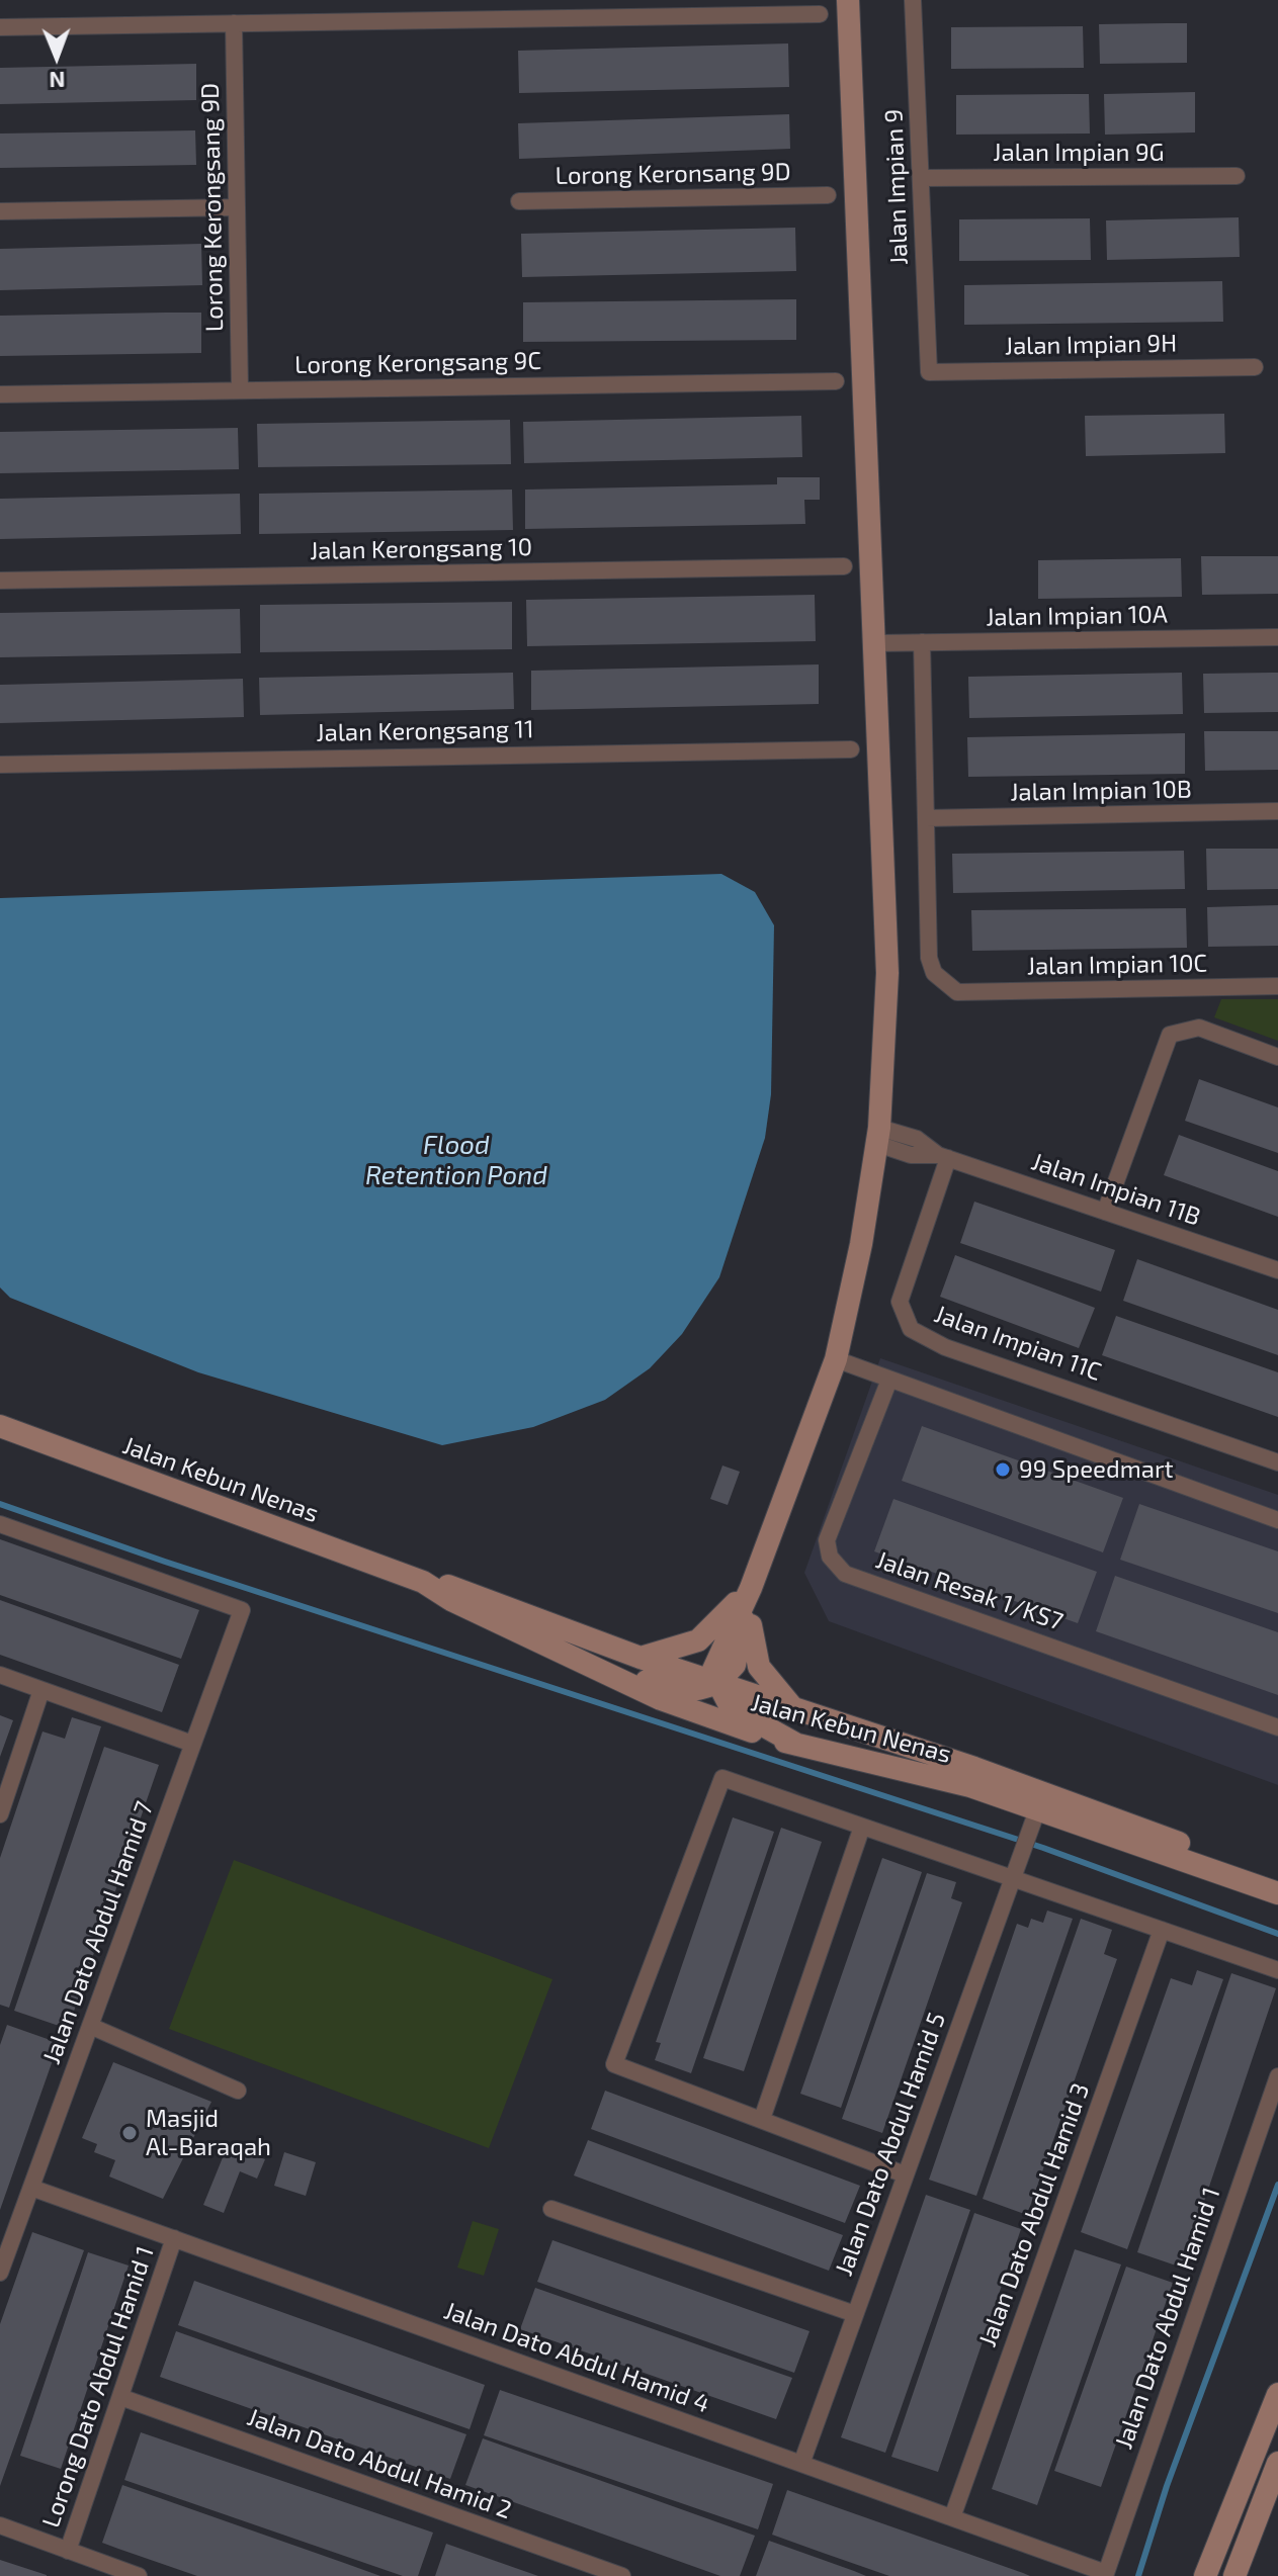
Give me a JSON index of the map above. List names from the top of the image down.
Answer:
{
  "streets": {
    "street": [
      "Jalan Impian 9G",
      "Lorong Keronsang 9D",
      "Jalan Impian 9",
      "Lorong Kerongsang 9D",
      "Jalan Impian 9H",
      "Lorong Kerongsang 9C",
      "Jalan Kerongsang 10",
      "Jalan Impian 10A",
      "Jalan Kerongsang 11",
      "Jalan Impian 10B",
      "Jalan Impian 10C",
      "Jalan Impian 11B",
      "Jalan Impian 11C",
      "Jalan Kebun Nenas",
      "Jalan Resak 1/KS7",
      "Jalan Dato Abdul Hamid 7",
      "Jalan Dato Abdul Hamid 5",
      "Jalan Dato Abdul Hamid 3",
      "Jalan Dato Abdul Hamid 1",
      "Jalan Dato Abdul Hamid 4",
      "Lorong Dato Abdul Hamid 1",
      "Jalan Dato Abdul Hamid 2"
    ]
  },
  "crossings": [
    ["Jalan Impian 9G", "Jalan Impian 9"],
    ["Jalan Impian 9", "Jalan Impian 9H"],
    ["Lorong Kerongsang 9D", "Lorong Kerongsang 9C"],
    ["Jalan Impian 10B", "Jalan Impian 10C"],
    ["Jalan Impian 11B", "Jalan Impian 11C"],
    ["Jalan Kebun Nenas", "Jalan Dato Abdul Hamid 5"],
    ["Jalan Dato Abdul Hamid 7", "Jalan Dato Abdul Hamid 4"],
    ["Jalan Dato Abdul Hamid 5", "Jalan Dato Abdul Hamid 4"],
    ["Jalan Dato Abdul Hamid 3", "Jalan Dato Abdul Hamid 4"],
    ["Jalan Dato Abdul Hamid 1", "Jalan Dato Abdul Hamid 4"],
    ["Jalan Dato Abdul Hamid 4", "Lorong Dato Abdul Hamid 1"],
    ["Lorong Dato Abdul Hamid 1", "Jalan Dato Abdul Hamid 2"]
  ],
  "water": ["Flood Retention Pond"],
  "places": ["99 Speedmart", "Masjid Al-Baraqah"],
  "north": "bottom"
}
